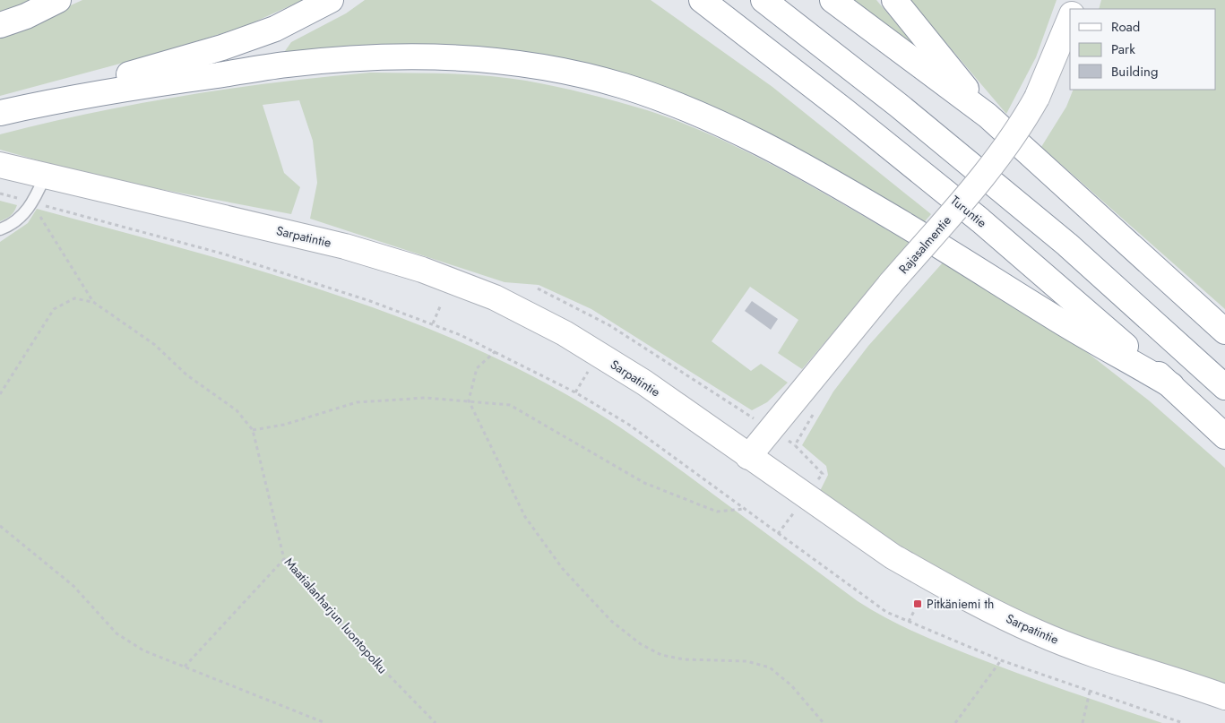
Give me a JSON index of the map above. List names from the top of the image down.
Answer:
{
  "streets": {
    "main road": ["Turuntie", "Sarpatintie", "Rajasalmentie"],
    "path": ["Maatialanharjun luontopolku"]
  },
  "crossings": [
    ["Sarpatintie", "Rajasalmentie"]
  ],
  "places": {
    "transit": ["Pitkäniemi th"]
  },
  "legend": ["Road", "Park", "Building"]
}
